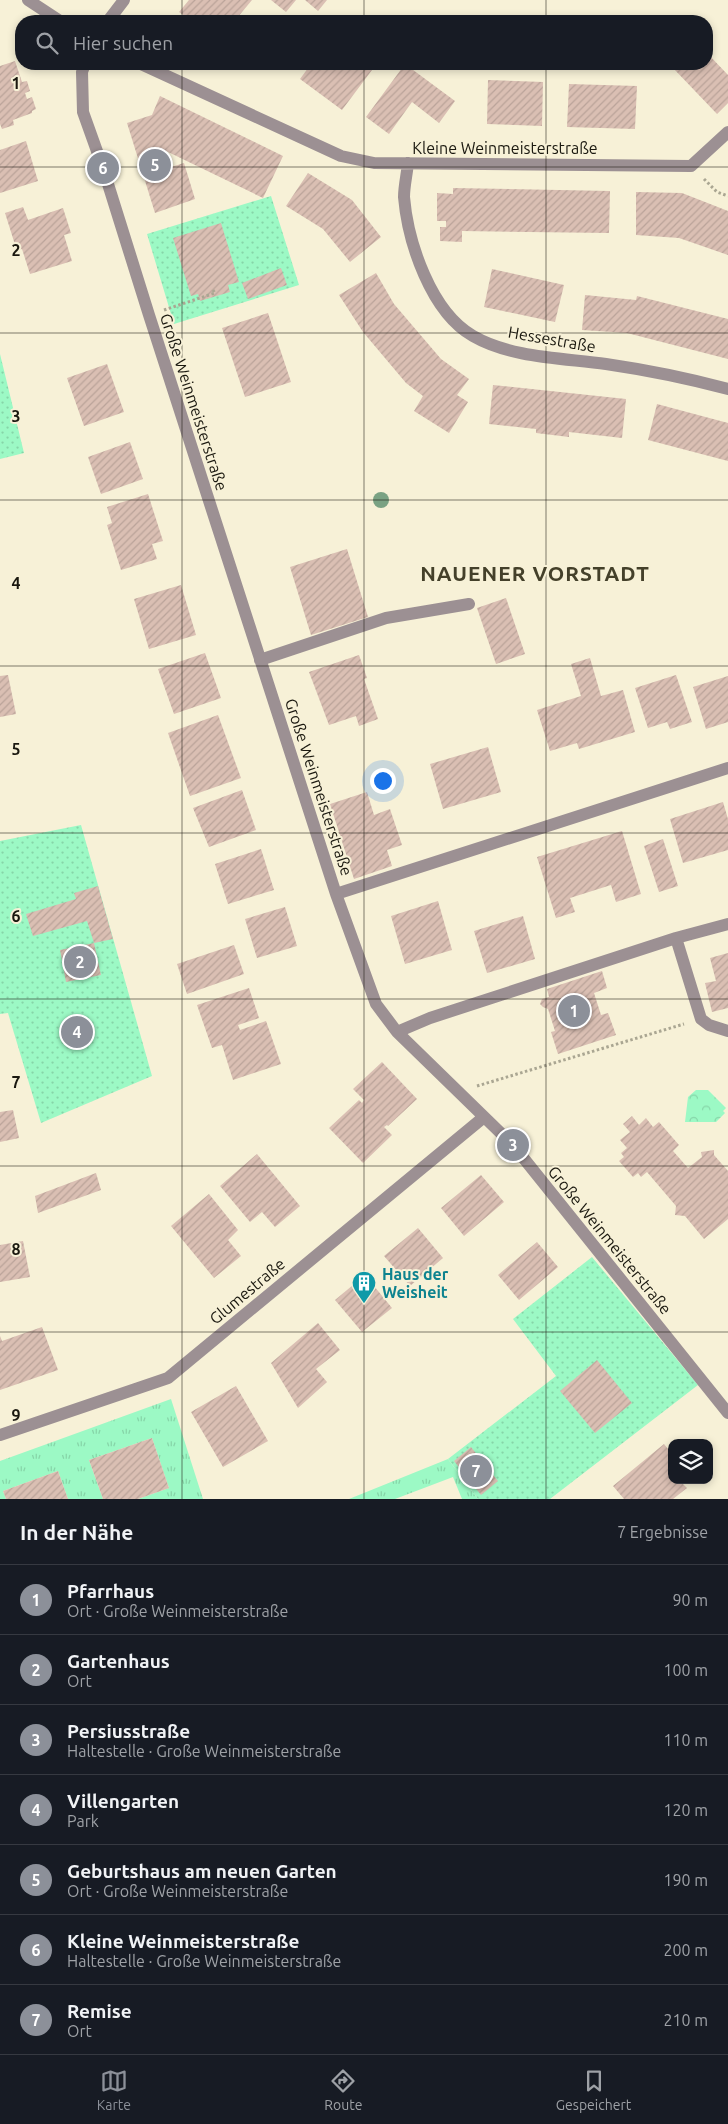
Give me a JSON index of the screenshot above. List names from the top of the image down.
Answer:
{
  "streets": {
    "street": [
      "Kleine Weinmeisterstraße",
      "Hessestraße",
      "Große Weinmeisterstraße",
      "Glumestraße"
    ]
  },
  "crossings": [
    ["Kleine Weinmeisterstraße", "Hessestraße"],
    ["Große Weinmeisterstraße", "Glumestraße"]
  ],
  "districts": ["NAUENER VORSTADT"],
  "places": {
    "building": ["Haus der Weisheit"]
  },
  "page": {
    "search": "Hier suchen",
    "pins": [
      "5",
      "6",
      "2",
      "1",
      "4",
      "3",
      "7"
    ],
    "heading": ["In der Nähe", "7 Ergebnisse"],
    "list": [
      {
        "mark": "1",
        "name": "Pfarrhaus",
        "note": "Ort · Große Weinmeisterstraße",
        "value": "90 m"
      },
      {
        "mark": "2",
        "name": "Gartenhaus",
        "note": "Ort",
        "value": "100 m"
      },
      {
        "mark": "3",
        "name": "Persiusstraße",
        "note": "Haltestelle · Große Weinmeisterstraße",
        "value": "110 m"
      },
      {
        "mark": "4",
        "name": "Villengarten",
        "note": "Park",
        "value": "120 m"
      },
      {
        "mark": "5",
        "name": "Geburtshaus am neuen Garten",
        "note": "Ort · Große Weinmeisterstraße",
        "value": "190 m"
      },
      {
        "mark": "6",
        "name": "Kleine Weinmeisterstraße",
        "note": "Haltestelle · Große Weinmeisterstraße",
        "value": "200 m"
      },
      {
        "mark": "7",
        "name": "Remise",
        "note": "Ort",
        "value": "210 m"
      }
    ],
    "nav": ["Karte", "Route", "Gespeichert"]
  },
  "grid": {
    "rows": [
      "1",
      "2",
      "3",
      "4",
      "5",
      "6",
      "7",
      "8",
      "9"
    ]
  }
}
